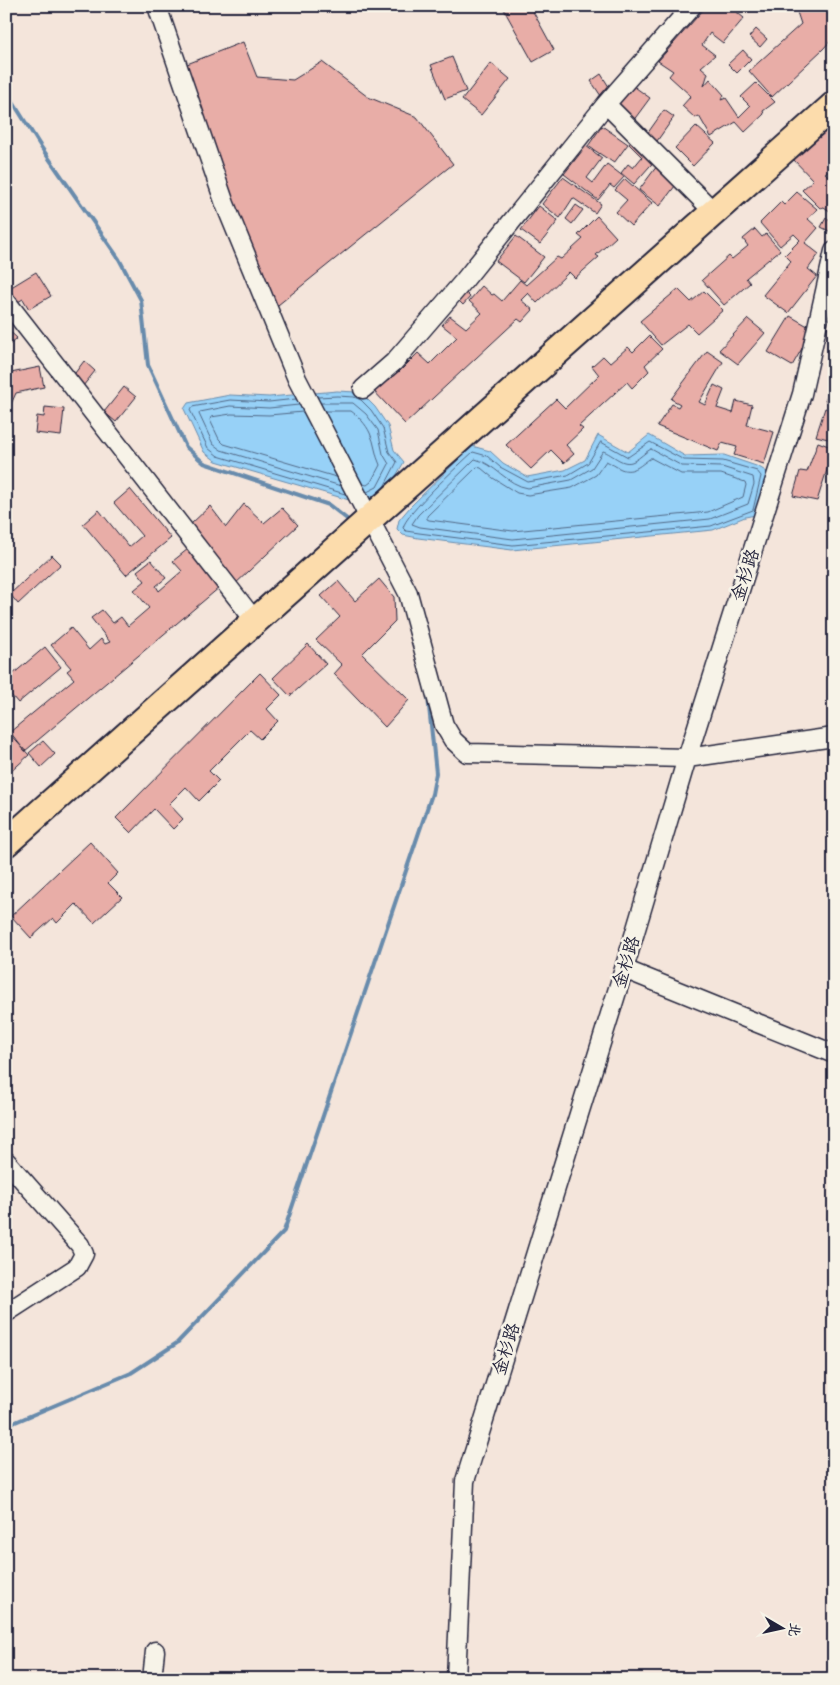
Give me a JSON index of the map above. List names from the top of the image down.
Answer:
{
  "streets": {
    "street": ["金杉路"]
  },
  "north": "right"
}
